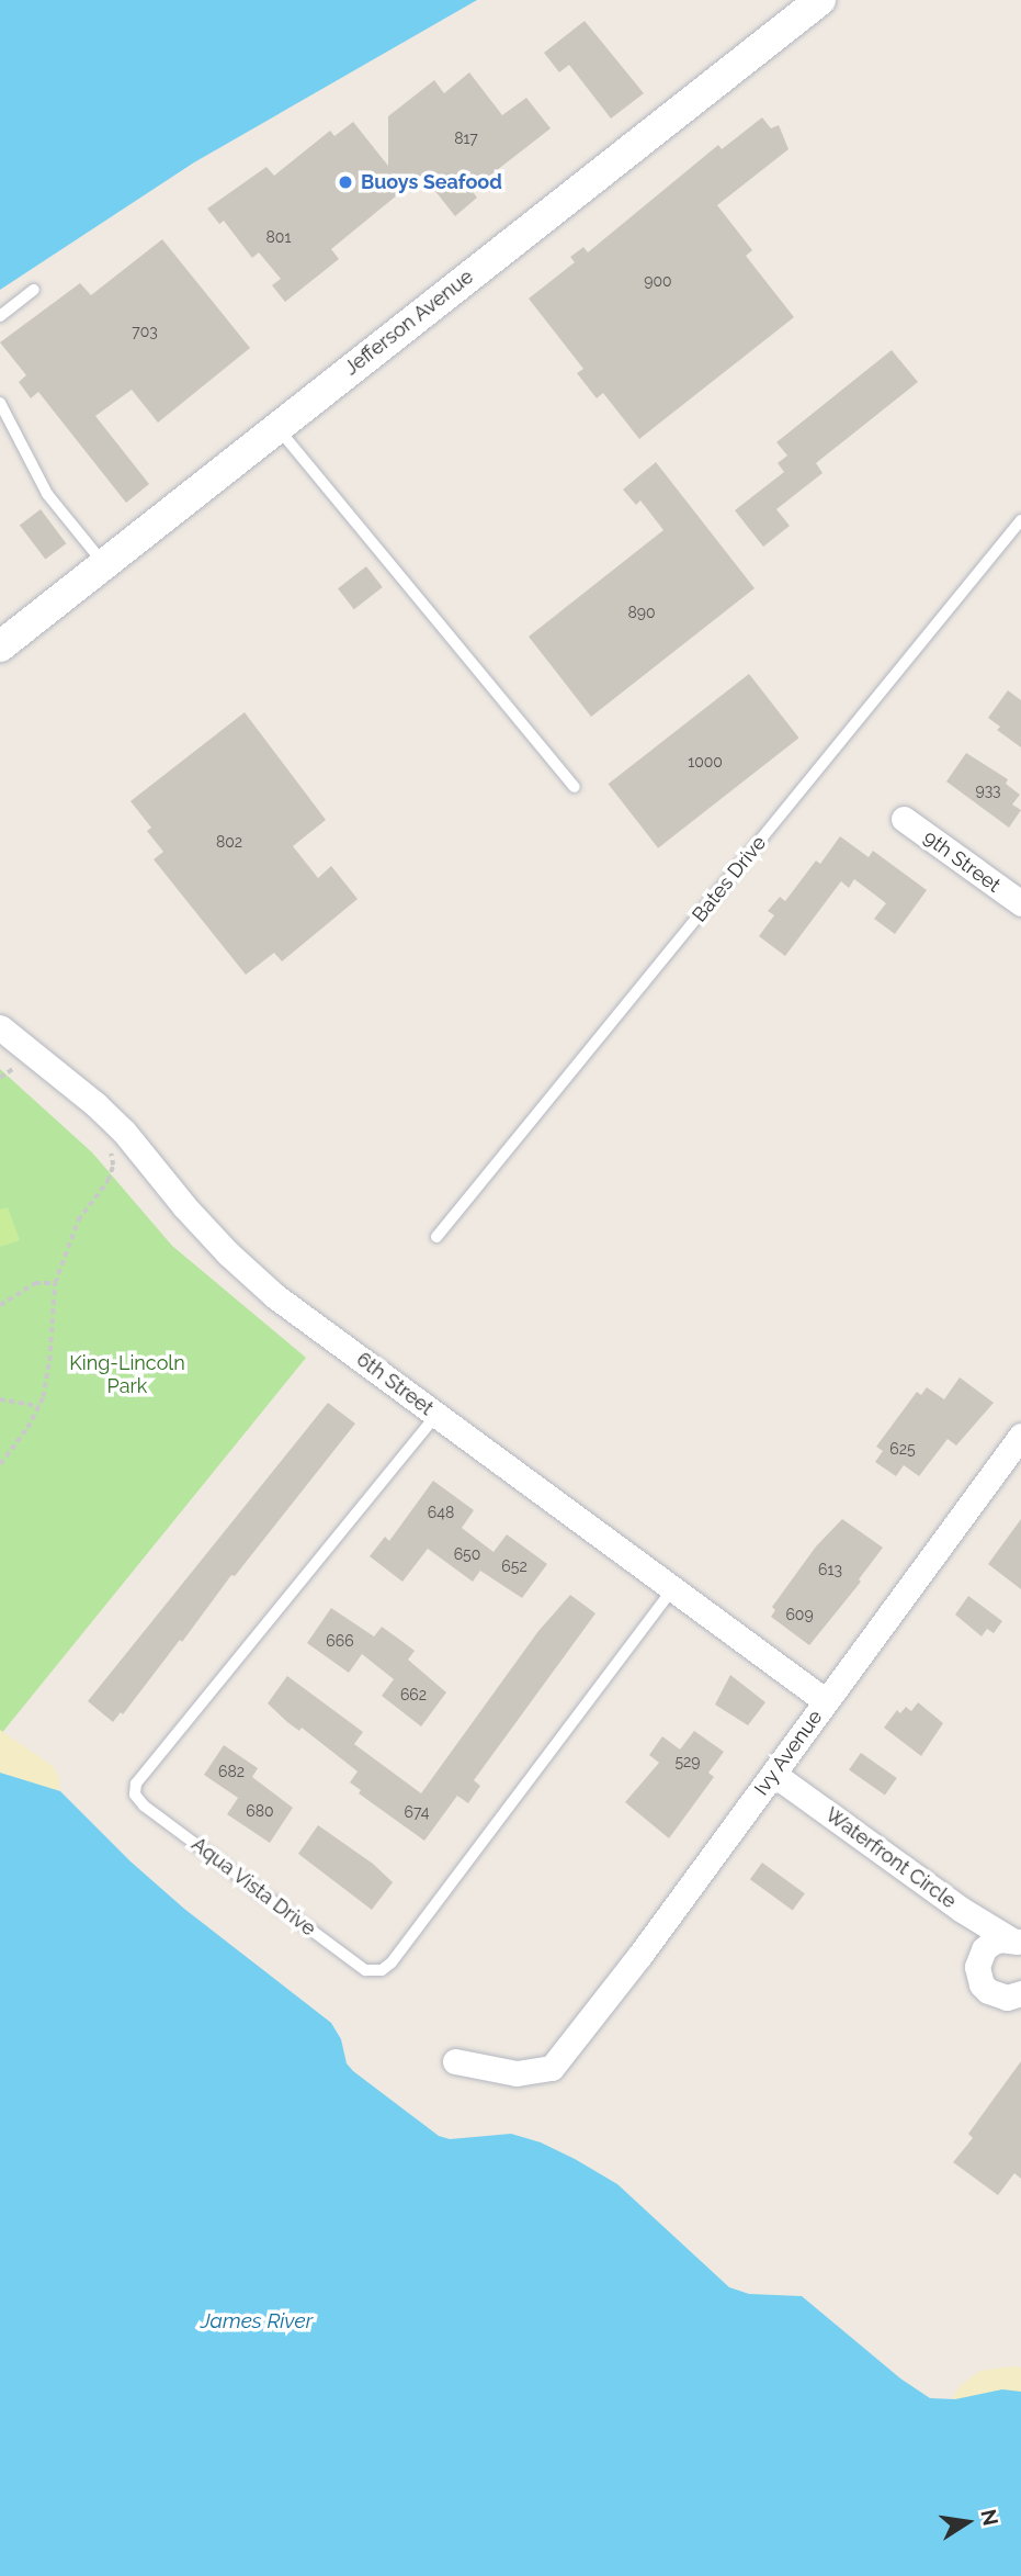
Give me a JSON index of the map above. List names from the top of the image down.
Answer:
{
  "streets": {
    "street": [
      "Jefferson Avenue",
      "9th Street",
      "6th Street",
      "Ivy Avenue",
      "Waterfront Circle"
    ],
    "lane": ["Bates Drive", "Aqua Vista Drive"]
  },
  "crossings": [
    ["6th Street", "Ivy Avenue"],
    ["6th Street", "Aqua Vista Drive"],
    ["Ivy Avenue", "Waterfront Circle"]
  ],
  "water": ["James River"],
  "parks": ["King-Lincoln Park"],
  "places": ["Buoys Seafood"],
  "house_numbers": [
    "817",
    "801",
    "900",
    "703",
    "890",
    "1000",
    "933",
    "802",
    "625",
    "648",
    "650",
    "652",
    "613",
    "609",
    "666",
    "662",
    "529",
    "682",
    "680",
    "674"
  ],
  "north": "right"
}
